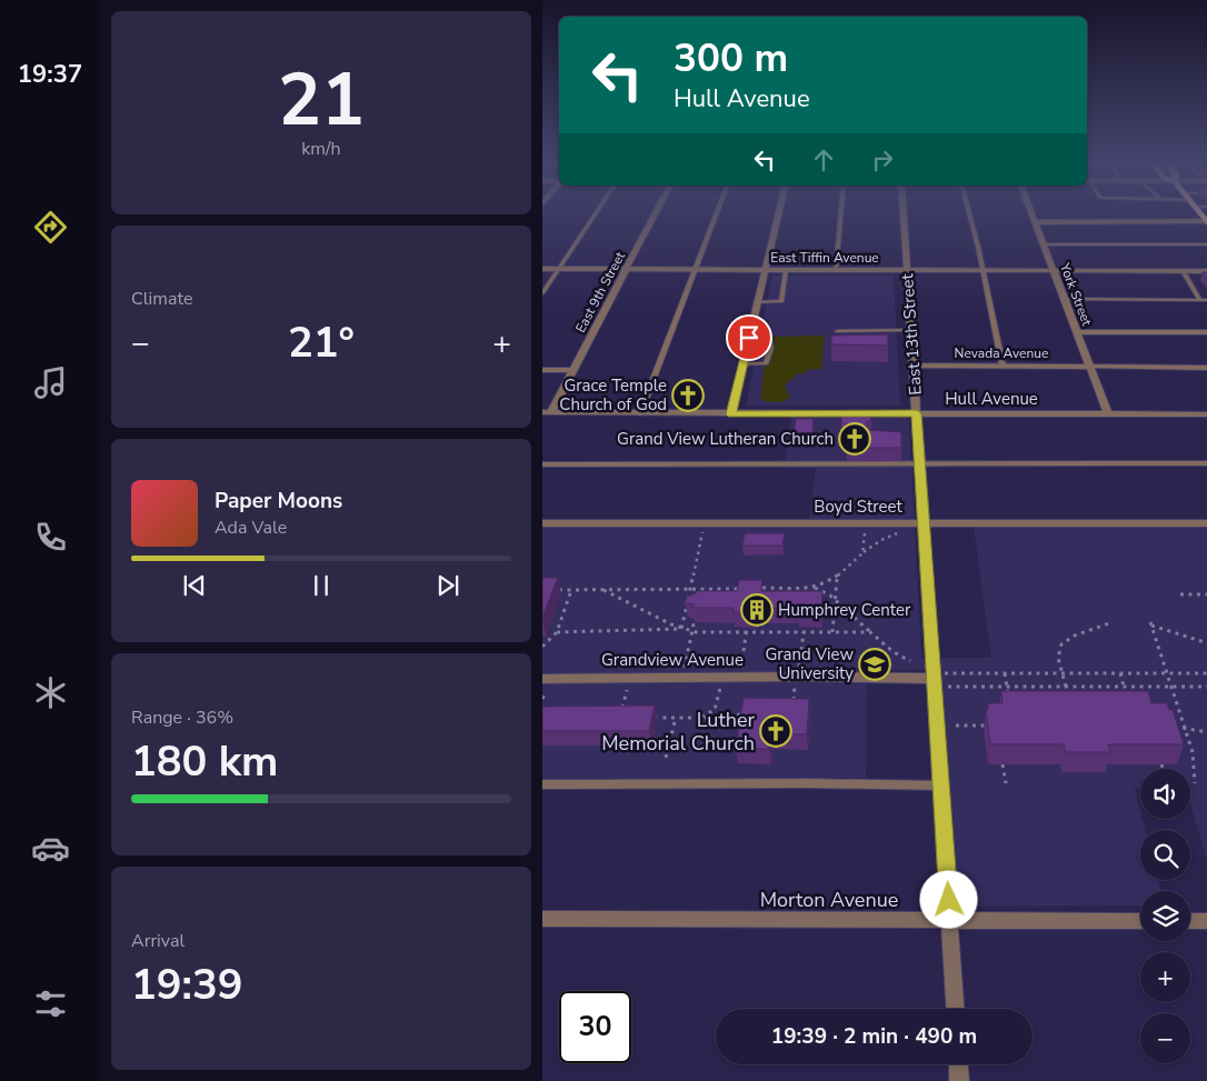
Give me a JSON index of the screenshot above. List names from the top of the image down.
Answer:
{
  "streets": {
    "street": [
      "East Tiffin Avenue",
      "East 9th Street",
      "York Street",
      "East 13th Street",
      "Nevada Avenue",
      "Hull Avenue",
      "Boyd Street",
      "Grandview Avenue",
      "Morton Avenue"
    ]
  },
  "crossings": [
    ["East Tiffin Avenue", "East 9th Street"],
    ["East Tiffin Avenue", "York Street"],
    ["East Tiffin Avenue", "East 13th Street"],
    ["East 9th Street", "Hull Avenue"],
    ["York Street", "Nevada Avenue"],
    ["York Street", "Hull Avenue"],
    ["East 13th Street", "Nevada Avenue"],
    ["East 13th Street", "Hull Avenue"],
    ["East 13th Street", "Boyd Street"],
    ["East 13th Street", "Grandview Avenue"],
    ["East 13th Street", "Morton Avenue"]
  ],
  "places": {
    "church": ["Grace Temple Church of God", "Grand View Lutheran Church", "Luther Memorial Church"],
    "building": ["Humphrey Center"],
    "school or university": ["Grand View University"]
  },
  "page": {
    "tabs": "19:37",
    "tile": [
      ["21", "km/h"],
      "Climate",
      ["Range · 36%", "180 km"],
      ["Arrival", "19:39"]
    ],
    "turn": ["300 m", "Hull Avenue"],
    "heat": ["−", "21°", "+"],
    "song": ["Paper Moons", "Ada Vale"],
    "map_buttons": ["+", "−"],
    "limit": "30",
    "trip": "19:39 · 2 min · 490 m"
  }
}
